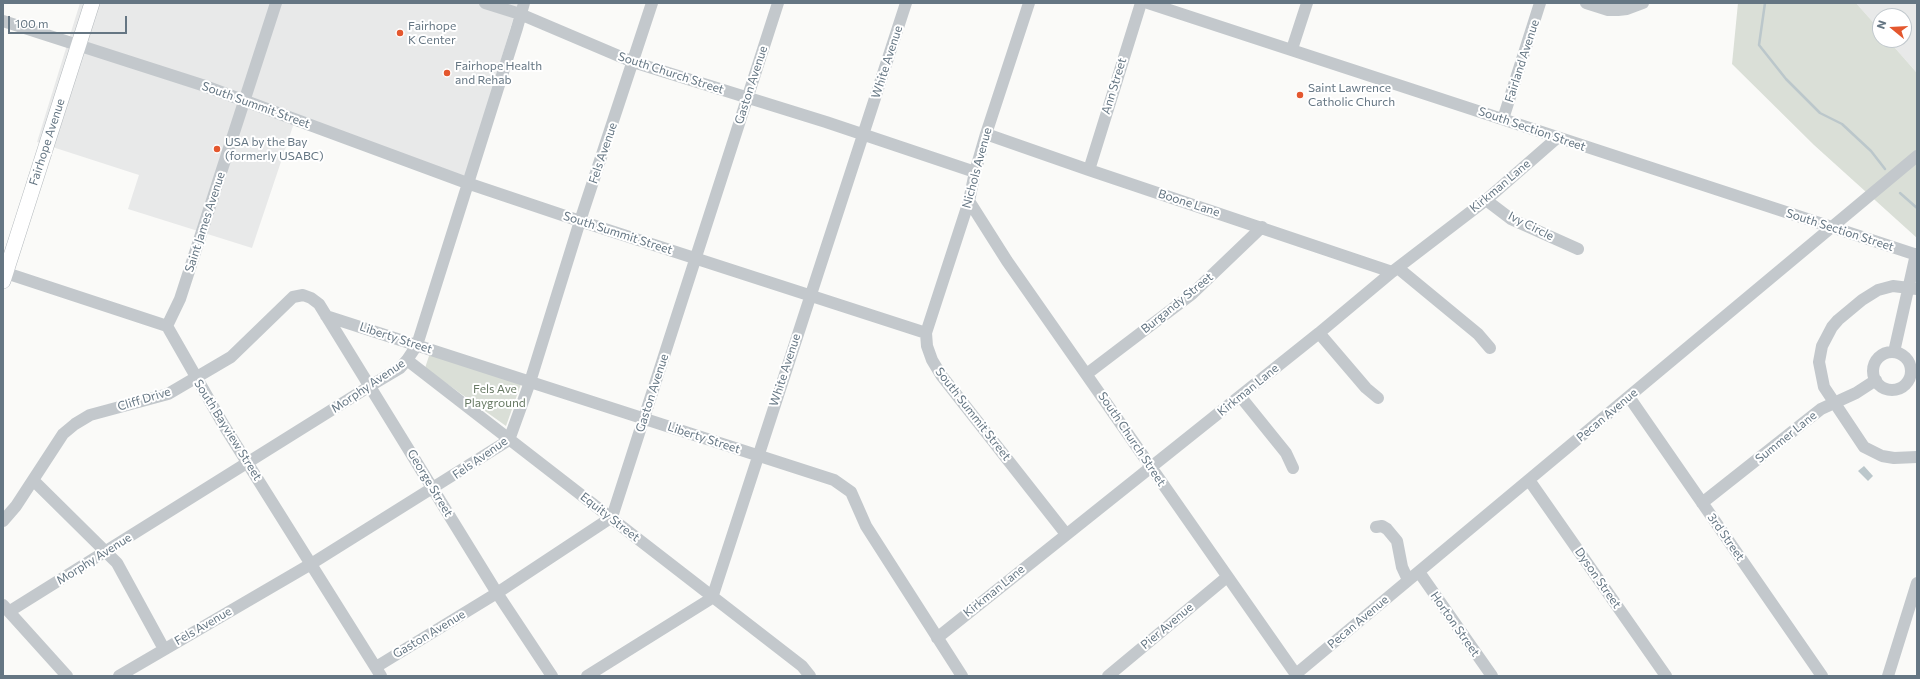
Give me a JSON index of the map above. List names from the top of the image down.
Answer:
{
  "streets": {
    "main road": ["Fairhope Avenue"],
    "street": [
      "Fairland Avenue",
      "White Avenue",
      "South Church Street",
      "Gaston Avenue",
      "Ann Street",
      "South Summit Street",
      "South Section Street",
      "Fels Avenue",
      "Nichols Avenue",
      "Kirkman Lane",
      "Boone Lane",
      "Saint James Avenue",
      "Ivy Circle",
      "Burgandy Street",
      "Liberty Street",
      "Morphy Avenue",
      "Cliff Drive",
      "Pecan Avenue",
      "South Bayview Street",
      "Summer Lane",
      "George Street",
      "Equity Street",
      "3rd Street",
      "Dyson Street",
      "Horton Street",
      "Pier Avenue"
    ]
  },
  "crossings": [
    ["Fairland Avenue", "South Section Street"],
    ["White Avenue", "South Church Street"],
    ["White Avenue", "South Summit Street"],
    ["White Avenue", "Liberty Street"],
    ["White Avenue", "Equity Street"],
    ["South Church Street", "Gaston Avenue"],
    ["South Church Street", "Fels Avenue"],
    ["South Church Street", "Nichols Avenue"],
    ["South Church Street", "Kirkman Lane"],
    ["South Church Street", "Burgandy Street"],
    ["South Church Street", "Morphy Avenue"],
    ["South Church Street", "Pecan Avenue"],
    ["South Church Street", "Pier Avenue"],
    ["Gaston Avenue", "South Summit Street"],
    ["Gaston Avenue", "Liberty Street"],
    ["Gaston Avenue", "South Bayview Street"],
    ["Gaston Avenue", "George Street"],
    ["Gaston Avenue", "Equity Street"],
    ["Ann Street", "Boone Lane"],
    ["South Summit Street", "Fairhope Avenue"],
    ["South Summit Street", "Fels Avenue"],
    ["South Summit Street", "Nichols Avenue"],
    ["South Summit Street", "Kirkman Lane"],
    ["South Summit Street", "Saint James Avenue"],
    ["South Summit Street", "Morphy Avenue"],
    ["South Section Street", "Kirkman Lane"],
    ["South Section Street", "Pecan Avenue"],
    ["Fels Avenue", "Liberty Street"],
    ["Fels Avenue", "South Bayview Street"],
    ["Fels Avenue", "George Street"],
    ["Fels Avenue", "Equity Street"],
    ["Nichols Avenue", "Boone Lane"],
    ["Kirkman Lane", "Boone Lane"],
    ["Kirkman Lane", "Ivy Circle"],
    ["Kirkman Lane", "Liberty Street"],
    ["Boone Lane", "Burgandy Street"],
    ["Saint James Avenue", "South Bayview Street"],
    ["Liberty Street", "Morphy Avenue"],
    ["Liberty Street", "George Street"],
    ["Morphy Avenue", "South Bayview Street"],
    ["Morphy Avenue", "George Street"],
    ["Morphy Avenue", "Equity Street"],
    ["Cliff Drive", "South Bayview Street"],
    ["Cliff Drive", "George Street"],
    ["Pecan Avenue", "3rd Street"],
    ["Pecan Avenue", "Dyson Street"],
    ["Pecan Avenue", "Horton Street"],
    ["Summer Lane", "3rd Street"]
  ],
  "parks": ["Fels Ave Playground"],
  "places": [
    "Fairhope K Center",
    "Fairhope Health and Rehab",
    "Saint Lawrence Catholic Church",
    "USA by the Bay (formerly USABC)"
  ],
  "scale_bar": "100 m",
  "north": "left"
}
